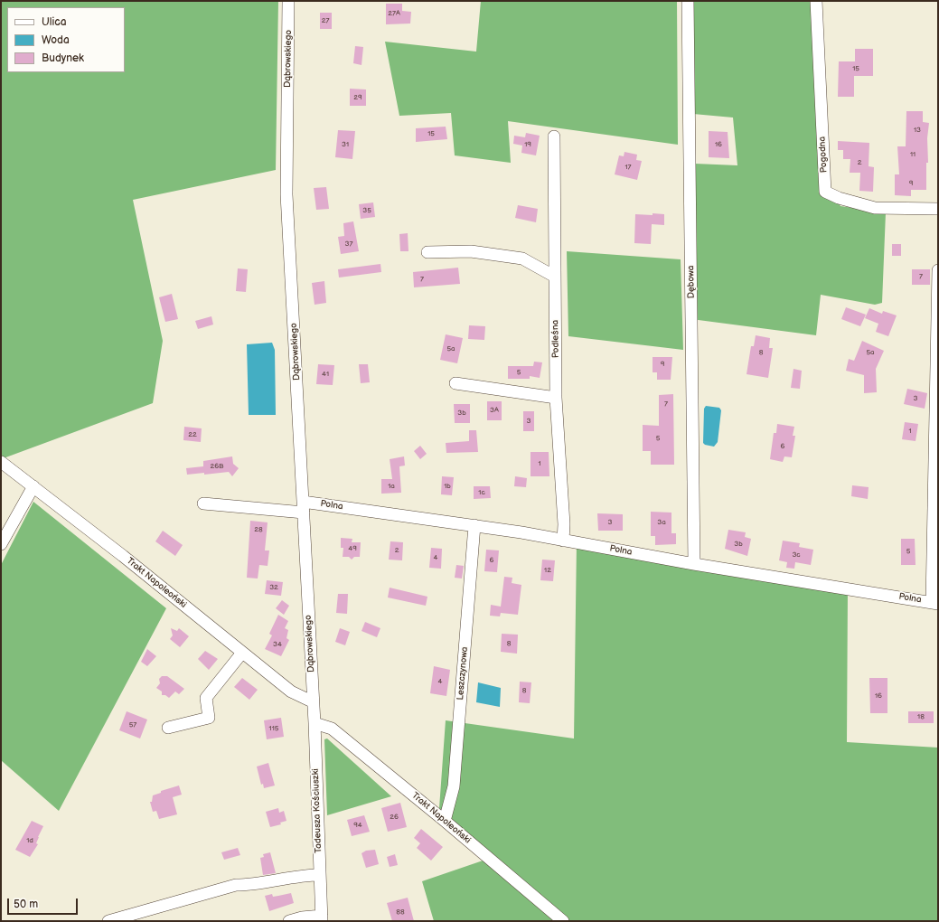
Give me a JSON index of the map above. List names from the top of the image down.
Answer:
{
  "streets": {
    "street": [
      "Dąbrowskiego",
      "Pogodna",
      "Dębowa",
      "Podleśna",
      "Polna",
      "Trakt Napoleoński",
      "Leszczynowa",
      "Tadeusza Kościuszki"
    ]
  },
  "crossings": [
    ["Dąbrowskiego", "Polna"],
    ["Dąbrowskiego", "Trakt Napoleoński"],
    ["Dąbrowskiego", "Tadeusza Kościuszki"],
    ["Dębowa", "Polna"],
    ["Podleśna", "Polna"],
    ["Polna", "Leszczynowa"],
    ["Trakt Napoleoński", "Leszczynowa"],
    ["Trakt Napoleoński", "Tadeusza Kościuszki"]
  ],
  "house_numbers": [
    "27A",
    "27",
    "15",
    "29",
    "13",
    "15",
    "31",
    "19",
    "16",
    "11",
    "2",
    "17",
    "9",
    "35",
    "37",
    "7",
    "7",
    "5a",
    "8",
    "5a",
    "9",
    "5",
    "41",
    "3",
    "7",
    "3A",
    "3b",
    "3",
    "1",
    "22",
    "5",
    "6",
    "1",
    "26B",
    "1a",
    "1b",
    "1c",
    "3",
    "3a",
    "28",
    "3b",
    "49",
    "2",
    "5",
    "3c",
    "4",
    "6",
    "12",
    "32",
    "8",
    "34",
    "4",
    "8",
    "16",
    "18",
    "57",
    "115",
    "26",
    "94",
    "1d",
    "88"
  ],
  "legend": ["Ulica", "Woda", "Budynek"],
  "scale_bar": "50 m"
}
